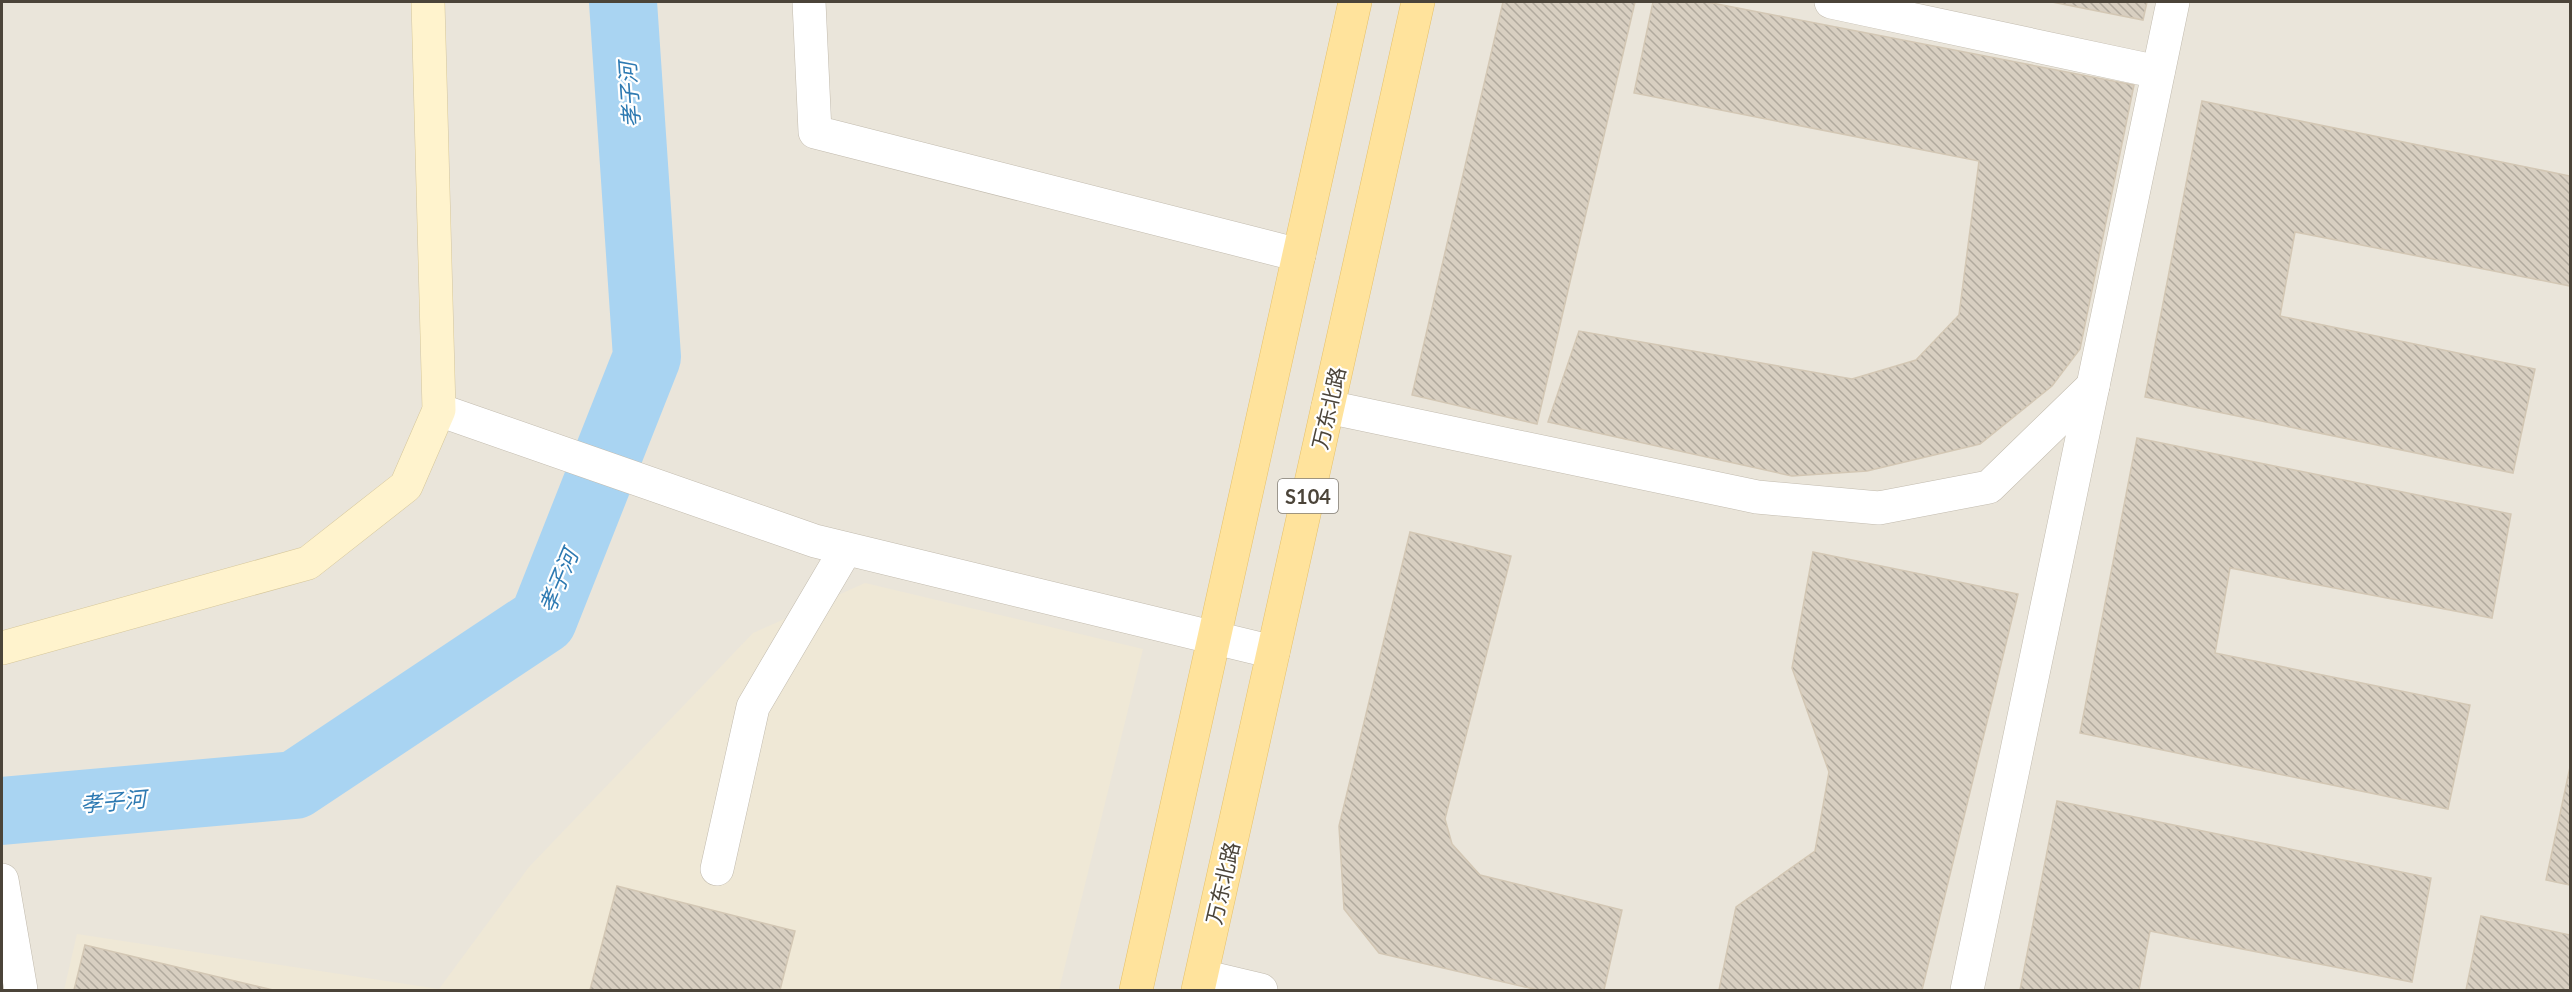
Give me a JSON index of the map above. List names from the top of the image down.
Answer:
{
  "streets": {
    "main road": ["万东北路", "S104"]
  },
  "water": ["孝子河"]
}
